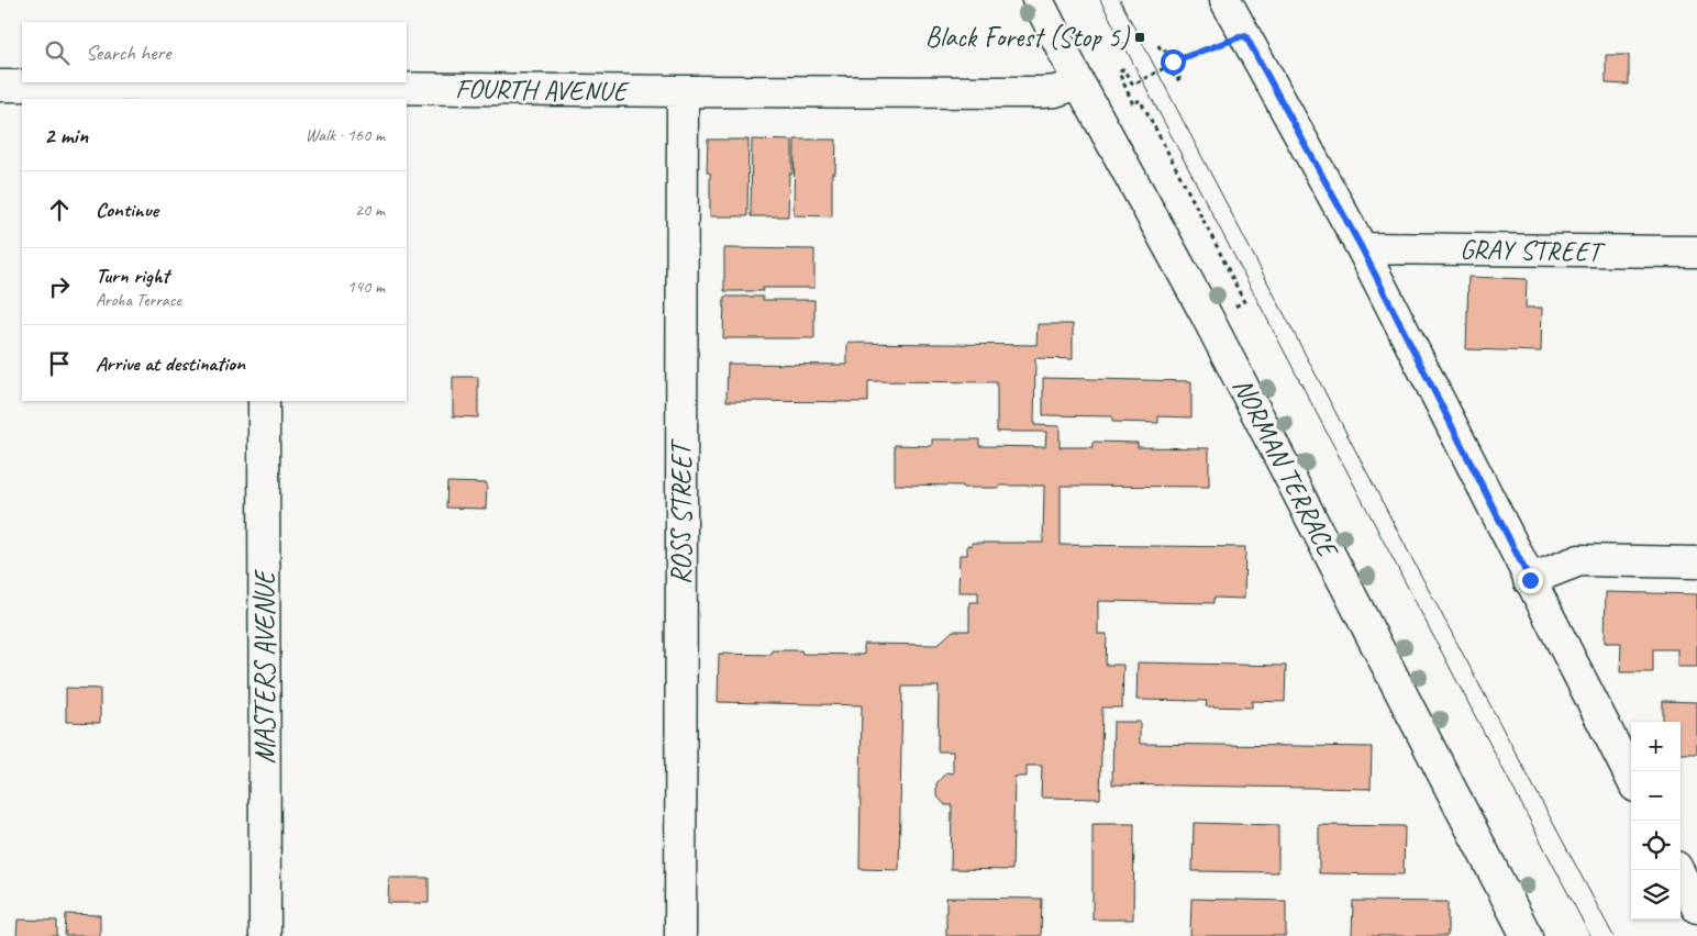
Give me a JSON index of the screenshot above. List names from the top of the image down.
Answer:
{
  "streets": {
    "street": [
      "FOURTH AVENUE",
      "GRAY STREET",
      "NORMAN TERRACE",
      "ROSS STREET",
      "MASTERS AVENUE"
    ]
  },
  "crossings": [
    ["FOURTH AVENUE", "NORMAN TERRACE"],
    ["FOURTH AVENUE", "ROSS STREET"]
  ],
  "places": {
    "transit": ["Black Forest (Stop 5)"]
  },
  "page": {
    "search": "Search here",
    "heading": ["2 min", "Walk · 160 m"],
    "list": [
      ["Continue", "20 m"],
      ["Turn right", "Aroha Terrace", "140 m"],
      "Arrive at destination"
    ],
    "map_buttons": ["+", "−"]
  }
}
